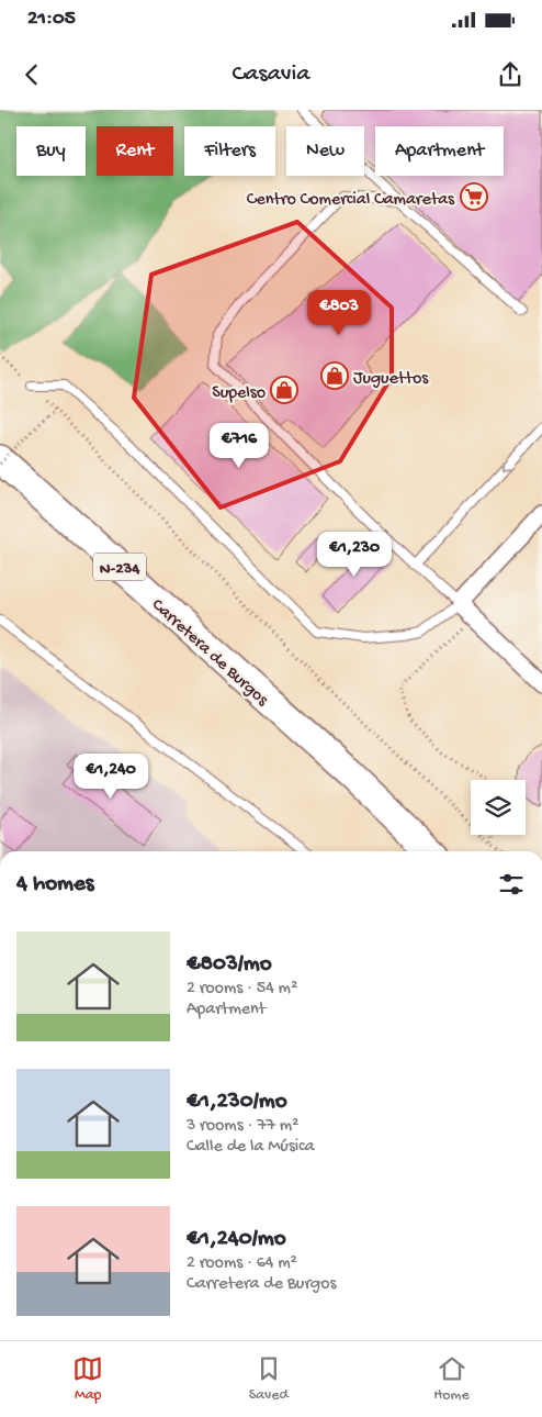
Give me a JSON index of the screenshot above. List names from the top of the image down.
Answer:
{
  "streets": {
    "highway": ["N-234", "Carretera de Burgos"]
  },
  "places": {
    "supermarket": ["Centro Comercial Camaretas"],
    "shop": ["Juguettos", "Supelso"]
  },
  "page": {
    "status": "21:05",
    "header": "Casavia",
    "chip": [
      "Buy",
      "Rent",
      "Filters",
      "New",
      "Apartment"
    ],
    "price": [
      "€803",
      "€716",
      "€1,230",
      "€1,240"
    ],
    "heading": "4 homes",
    "list": [
      {
        "name": "€803/mo",
        "note": "2 rooms · 54 m² · Apartment"
      },
      {
        "name": "€1,230/mo",
        "note": "3 rooms · 77 m² · Calle de la Música"
      },
      {
        "name": "€1,240/mo",
        "note": "2 rooms · 64 m² · Carretera de Burgos"
      }
    ],
    "tabs": ["Map", "Saved", "Home"]
  }
}
